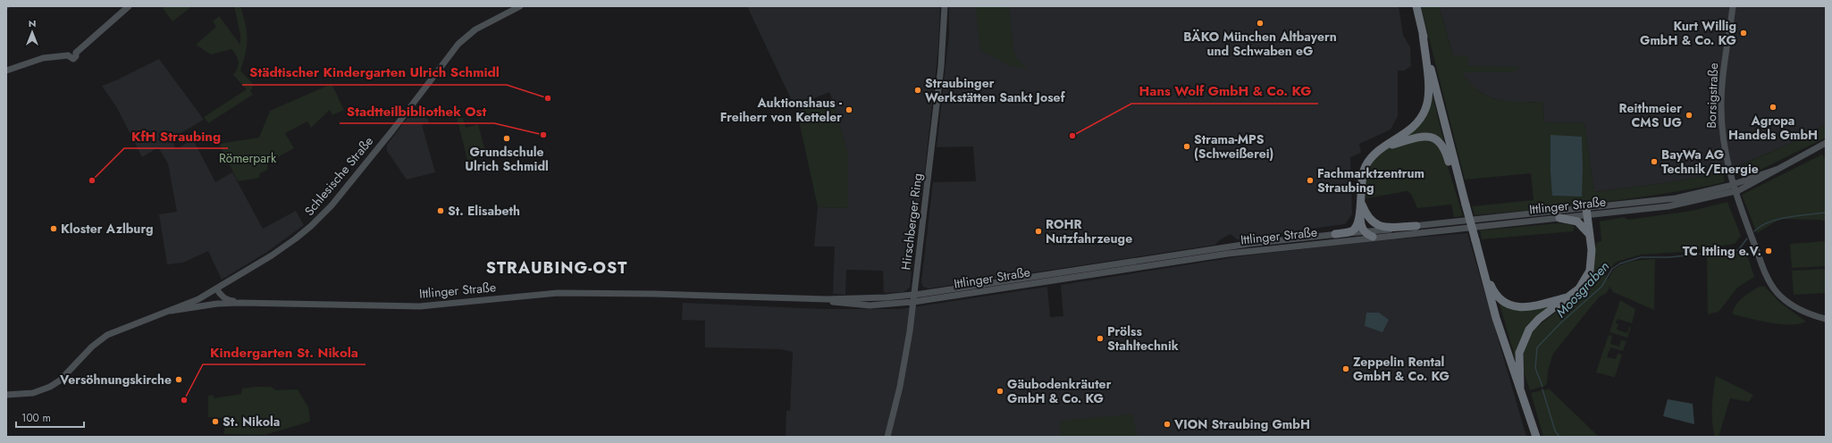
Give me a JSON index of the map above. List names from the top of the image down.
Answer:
{
  "streets": {
    "street": [
      "Borsigstraße",
      "Schlesische Straße",
      "Ittlinger Straße",
      "Hirschberger Ring"
    ]
  },
  "crossings": [
    ["Borsigstraße", "Ittlinger Straße"],
    ["Schlesische Straße", "Ittlinger Straße"],
    ["Ittlinger Straße", "Hirschberger Ring"]
  ],
  "districts": ["STRAUBING-OST"],
  "water": ["Moosgraben"],
  "parks": ["Römerpark"],
  "places": [
    "BÄKO München Altbayern und Schwaben eG",
    "Kurt Willig GmbH & Co. KG",
    "Straubinger Werkstätten Sankt Josef",
    "Städtischer Kindergarten Ulrich Schmidl",
    "Agropa Handels GmbH",
    "Auktionshaus - Freiherr von Ketteler",
    "Reithmeier CMS UG",
    "Stadtteilbibliothek Ost",
    "Hans Wolf GmbH & Co. KG",
    "Grundschule Ulrich Schmidl",
    "Strama-MPS (Schweißerei)",
    "BayWa AG Technik/Energie",
    "KfH Straubing",
    "Fachmarktzentrum Straubing",
    "St. Elisabeth",
    "Kloster Azlburg",
    "ROHR Nutzfahrzeuge",
    "TC Ittling e.V.",
    "Prölss Stahltechnik",
    "Zeppelin Rental GmbH & Co. KG",
    "Versöhnungskirche",
    "Gäubodenkräuter GmbH & Co. KG",
    "Kindergarten St. Nikola",
    "St. Nikola",
    "VION Straubing GmbH"
  ],
  "scale_bar": "100 m",
  "north": "top"
}
